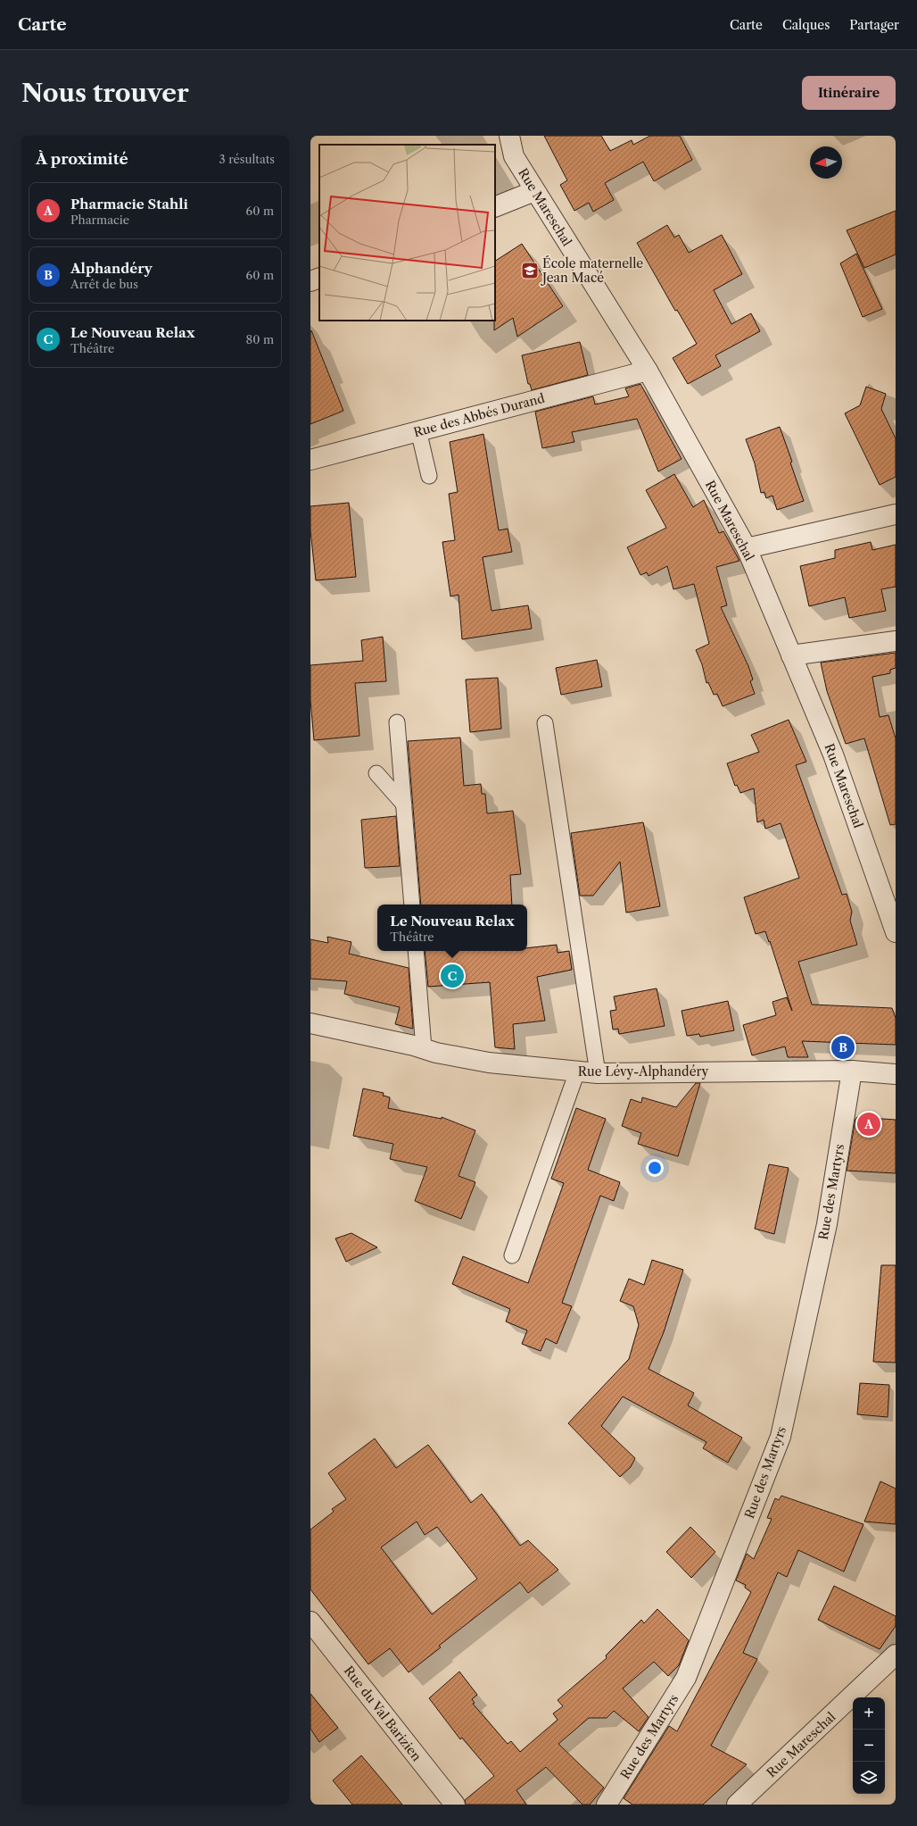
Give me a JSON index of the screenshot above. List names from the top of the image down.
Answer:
{
  "streets": {
    "street": [
      "Rue Mareschal",
      "Rue des Abbés Durand",
      "Rue Lévy-Alphandéry",
      "Rue des Martyrs",
      "Rue du Val Barizien"
    ]
  },
  "crossings": [
    ["Rue Mareschal", "Rue des Abbés Durand"],
    ["Rue Lévy-Alphandéry", "Rue des Martyrs"]
  ],
  "places": {
    "school or university": ["École maternelle Jean Macé"]
  },
  "north": "left",
  "page": {
    "header": "Carte",
    "nav": ["Carte", "Calques", "Partager"],
    "buttons": "Itinéraire",
    "title": "Nous trouver",
    "heading": ["À proximité", "3 résultats"],
    "list": [
      {
        "mark": "A",
        "name": "Pharmacie Stahli",
        "note": "Pharmacie",
        "value": "60 m"
      },
      {
        "mark": "B",
        "name": "Alphandéry",
        "note": "Arrêt de bus",
        "value": "60 m"
      },
      {
        "mark": "C",
        "name": "Le Nouveau Relax",
        "note": "Théâtre",
        "value": "80 m"
      }
    ],
    "popup": ["Le Nouveau Relax", "Théâtre"],
    "pins": ["C", "B", "A"],
    "map_buttons": ["+", "−"]
  }
}
